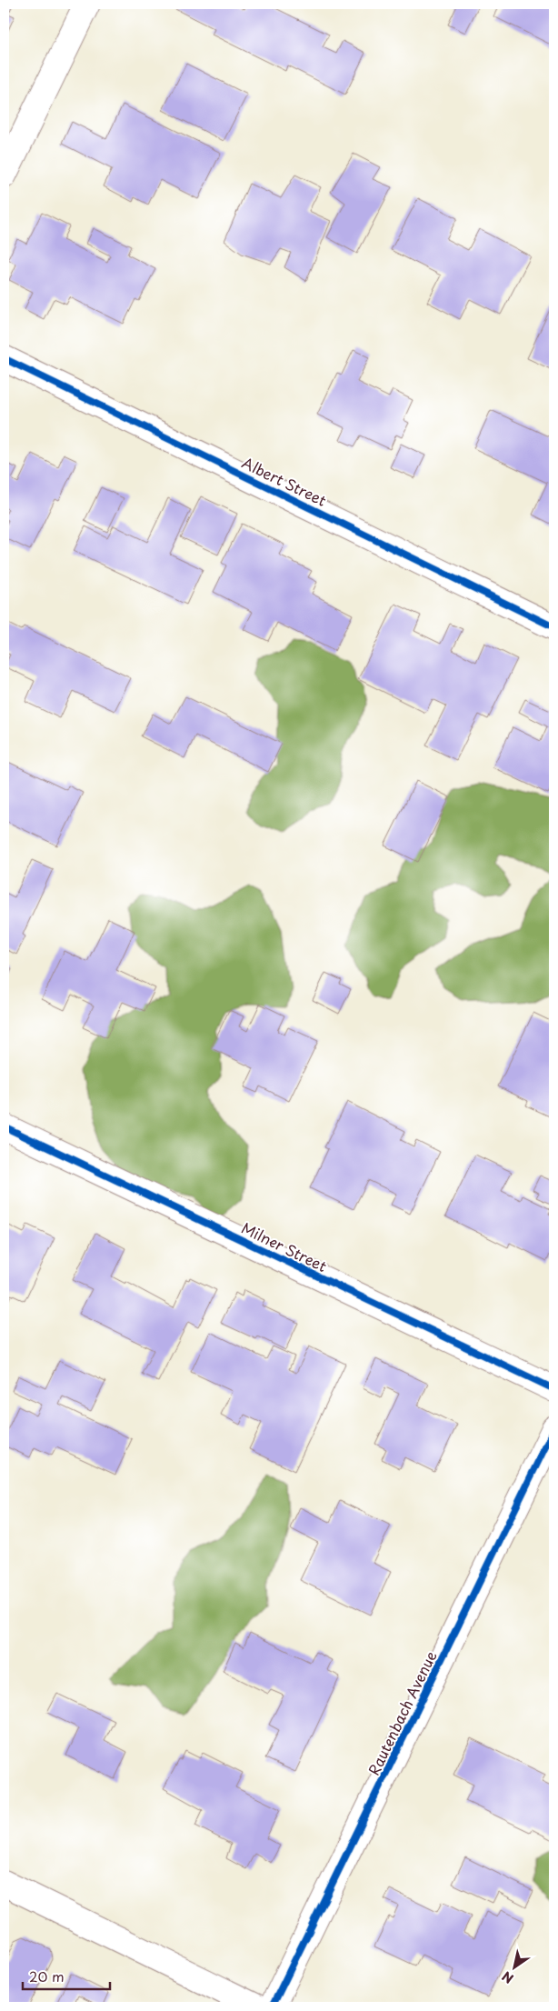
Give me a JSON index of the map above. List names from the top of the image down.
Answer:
{
  "streets": {
    "street": ["Albert Street", "Milner Street", "Rautenbach Avenue"]
  },
  "scale_bar": "20 m",
  "north": "bottom left"
}
